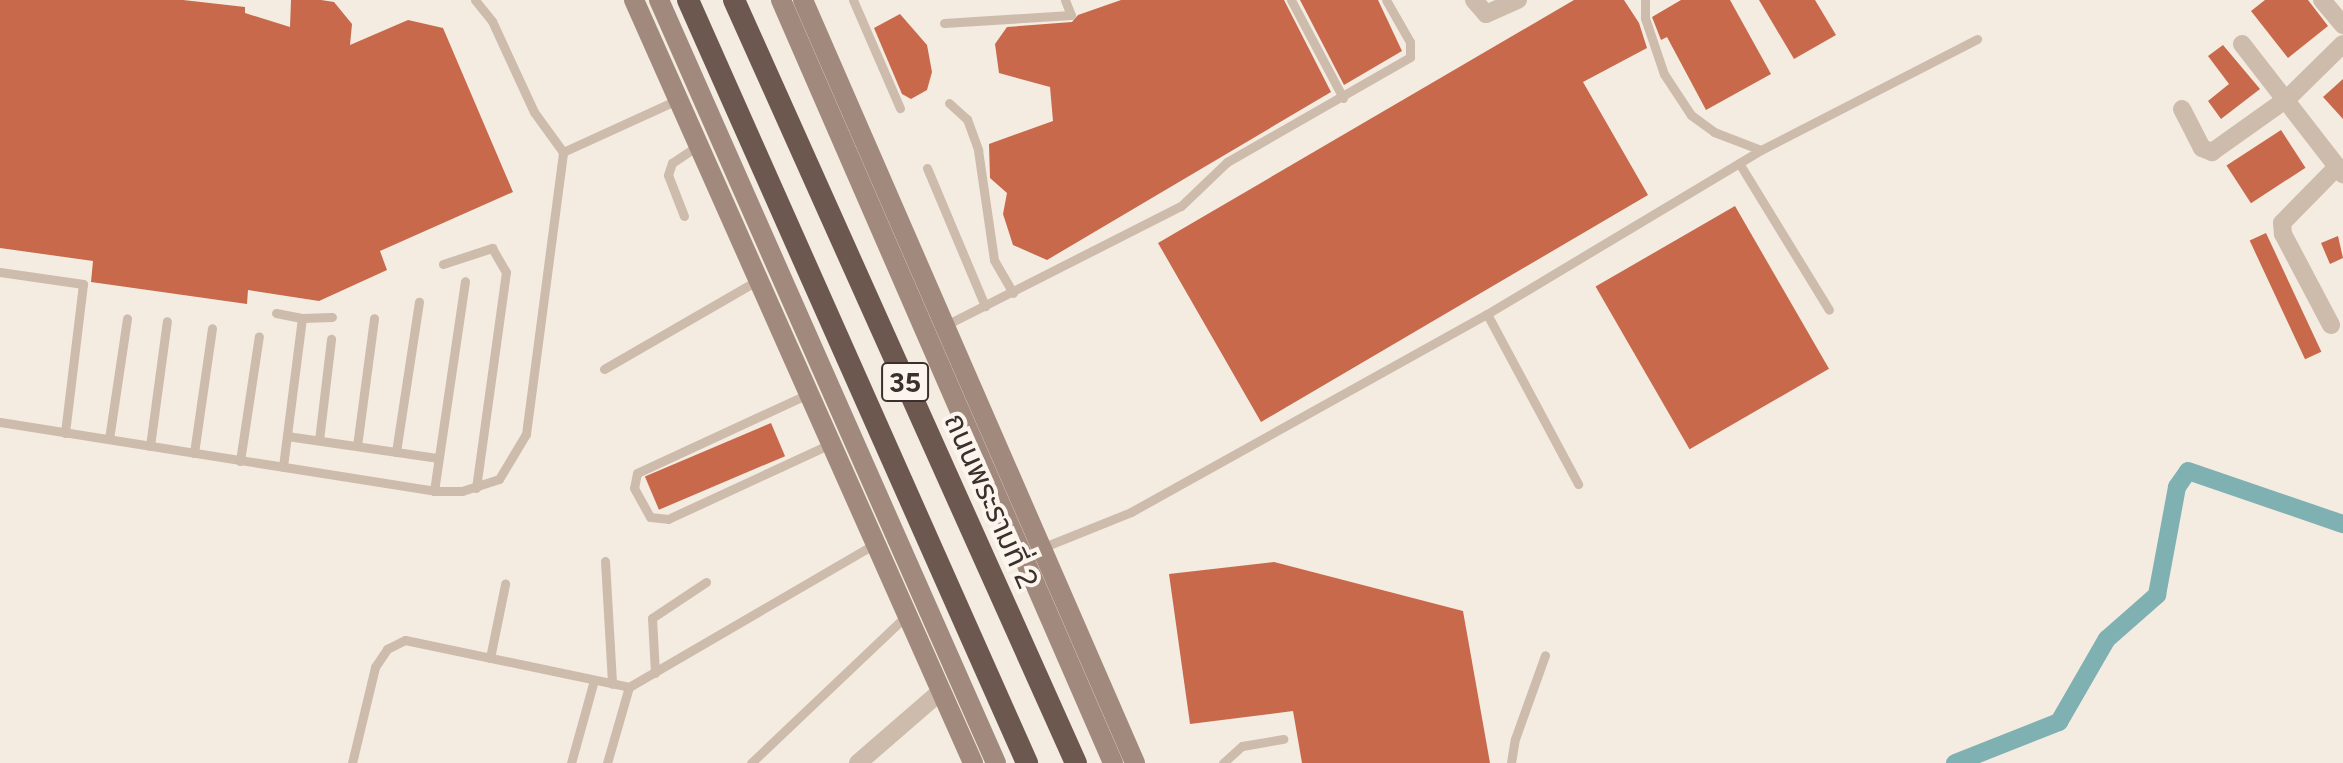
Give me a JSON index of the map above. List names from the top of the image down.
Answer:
{
  "streets": {
    "highway": ["35", "ถนนพระรามที่ 2"]
  }
}
